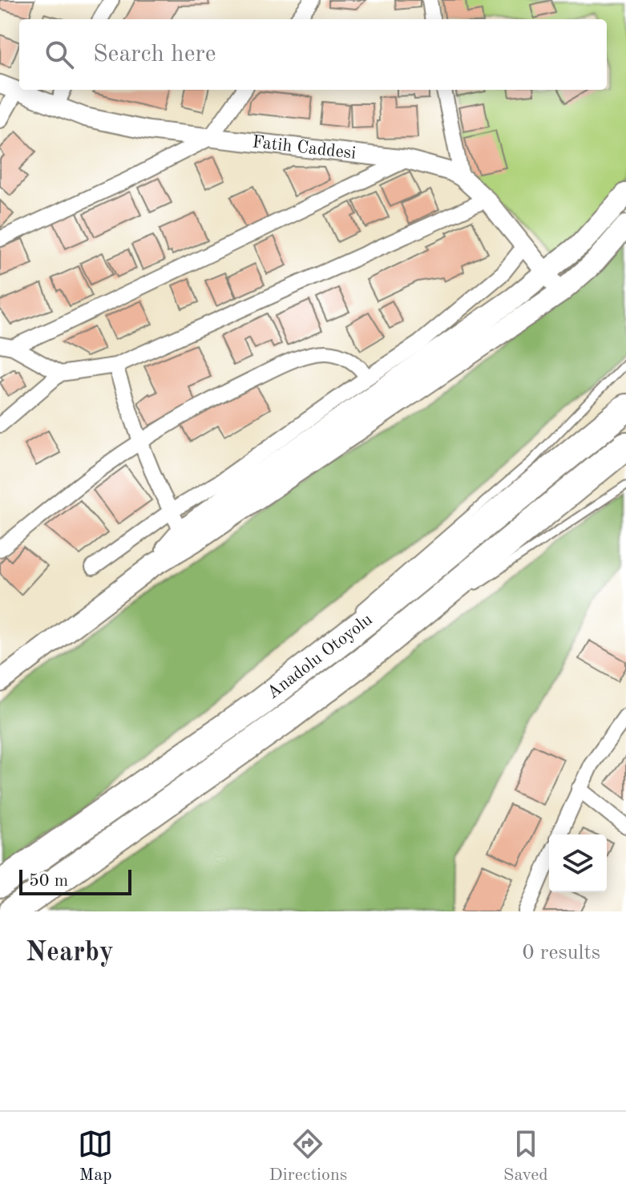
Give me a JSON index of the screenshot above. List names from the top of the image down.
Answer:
{
  "streets": {
    "highway": ["Anadolu Otoyolu"],
    "street": ["Fatih Caddesi"]
  },
  "scale_bar": "50 m",
  "page": {
    "search": "Search here",
    "scale": "50 m",
    "heading": ["Nearby", "0 results"],
    "nav": ["Map", "Directions", "Saved"]
  }
}
